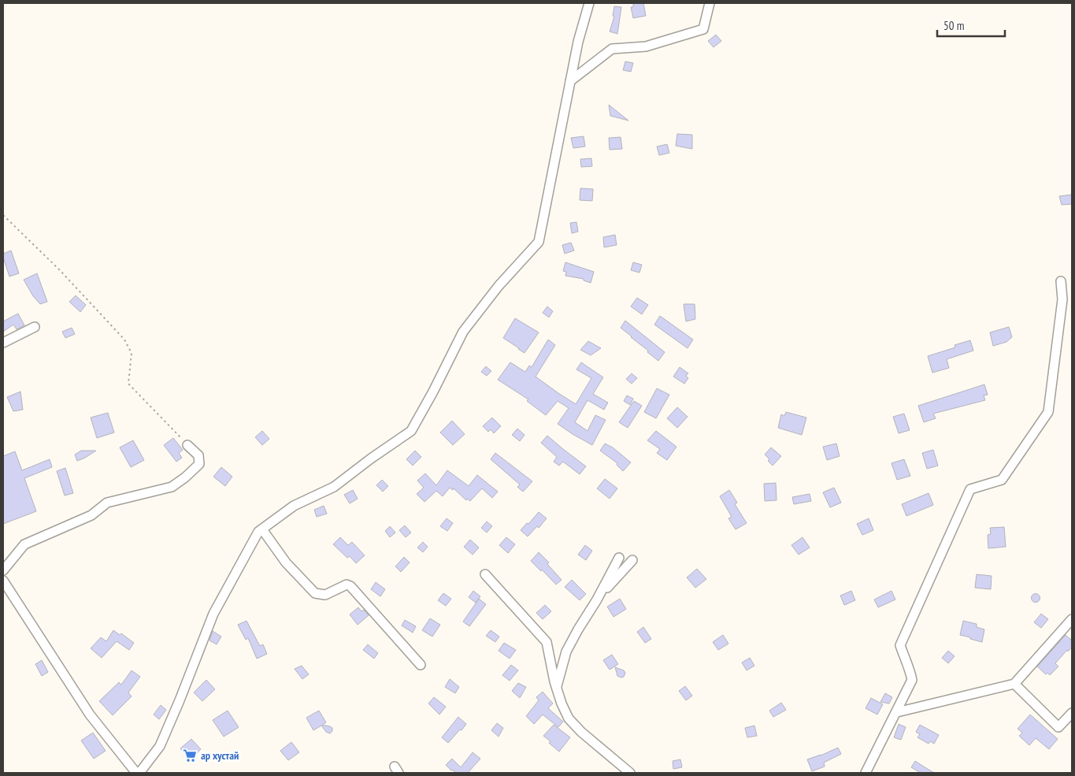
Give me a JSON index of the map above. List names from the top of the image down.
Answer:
{
  "places": {
    "supermarket": ["ар хустай"]
  },
  "scale_bar": "50 m"
}
